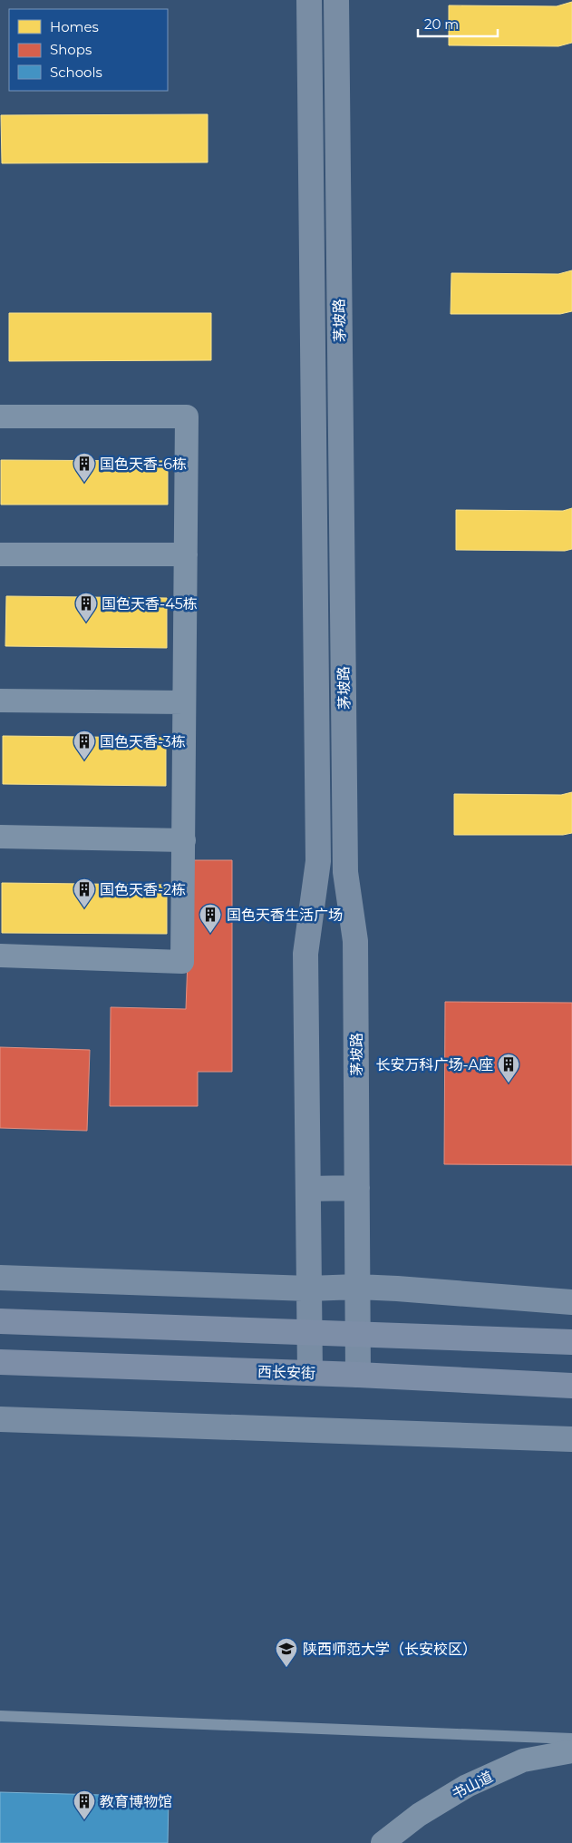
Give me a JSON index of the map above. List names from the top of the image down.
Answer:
{
  "streets": {
    "main road": ["西长安街"],
    "street": ["茅坡路", "书山道"]
  },
  "crossings": [
    ["茅坡路", "西长安街"]
  ],
  "places": {
    "building": [
      "国色天香-6栋",
      "国色天香-45栋",
      "国色天香-3栋",
      "国色天香-2栋",
      "国色天香生活广场",
      "长安万科广场-A座",
      "教育博物馆"
    ],
    "school or university": ["陕西师范大学（长安校区）"]
  },
  "legend": ["Homes", "Shops", "Schools"],
  "scale_bar": "20 m"
}
